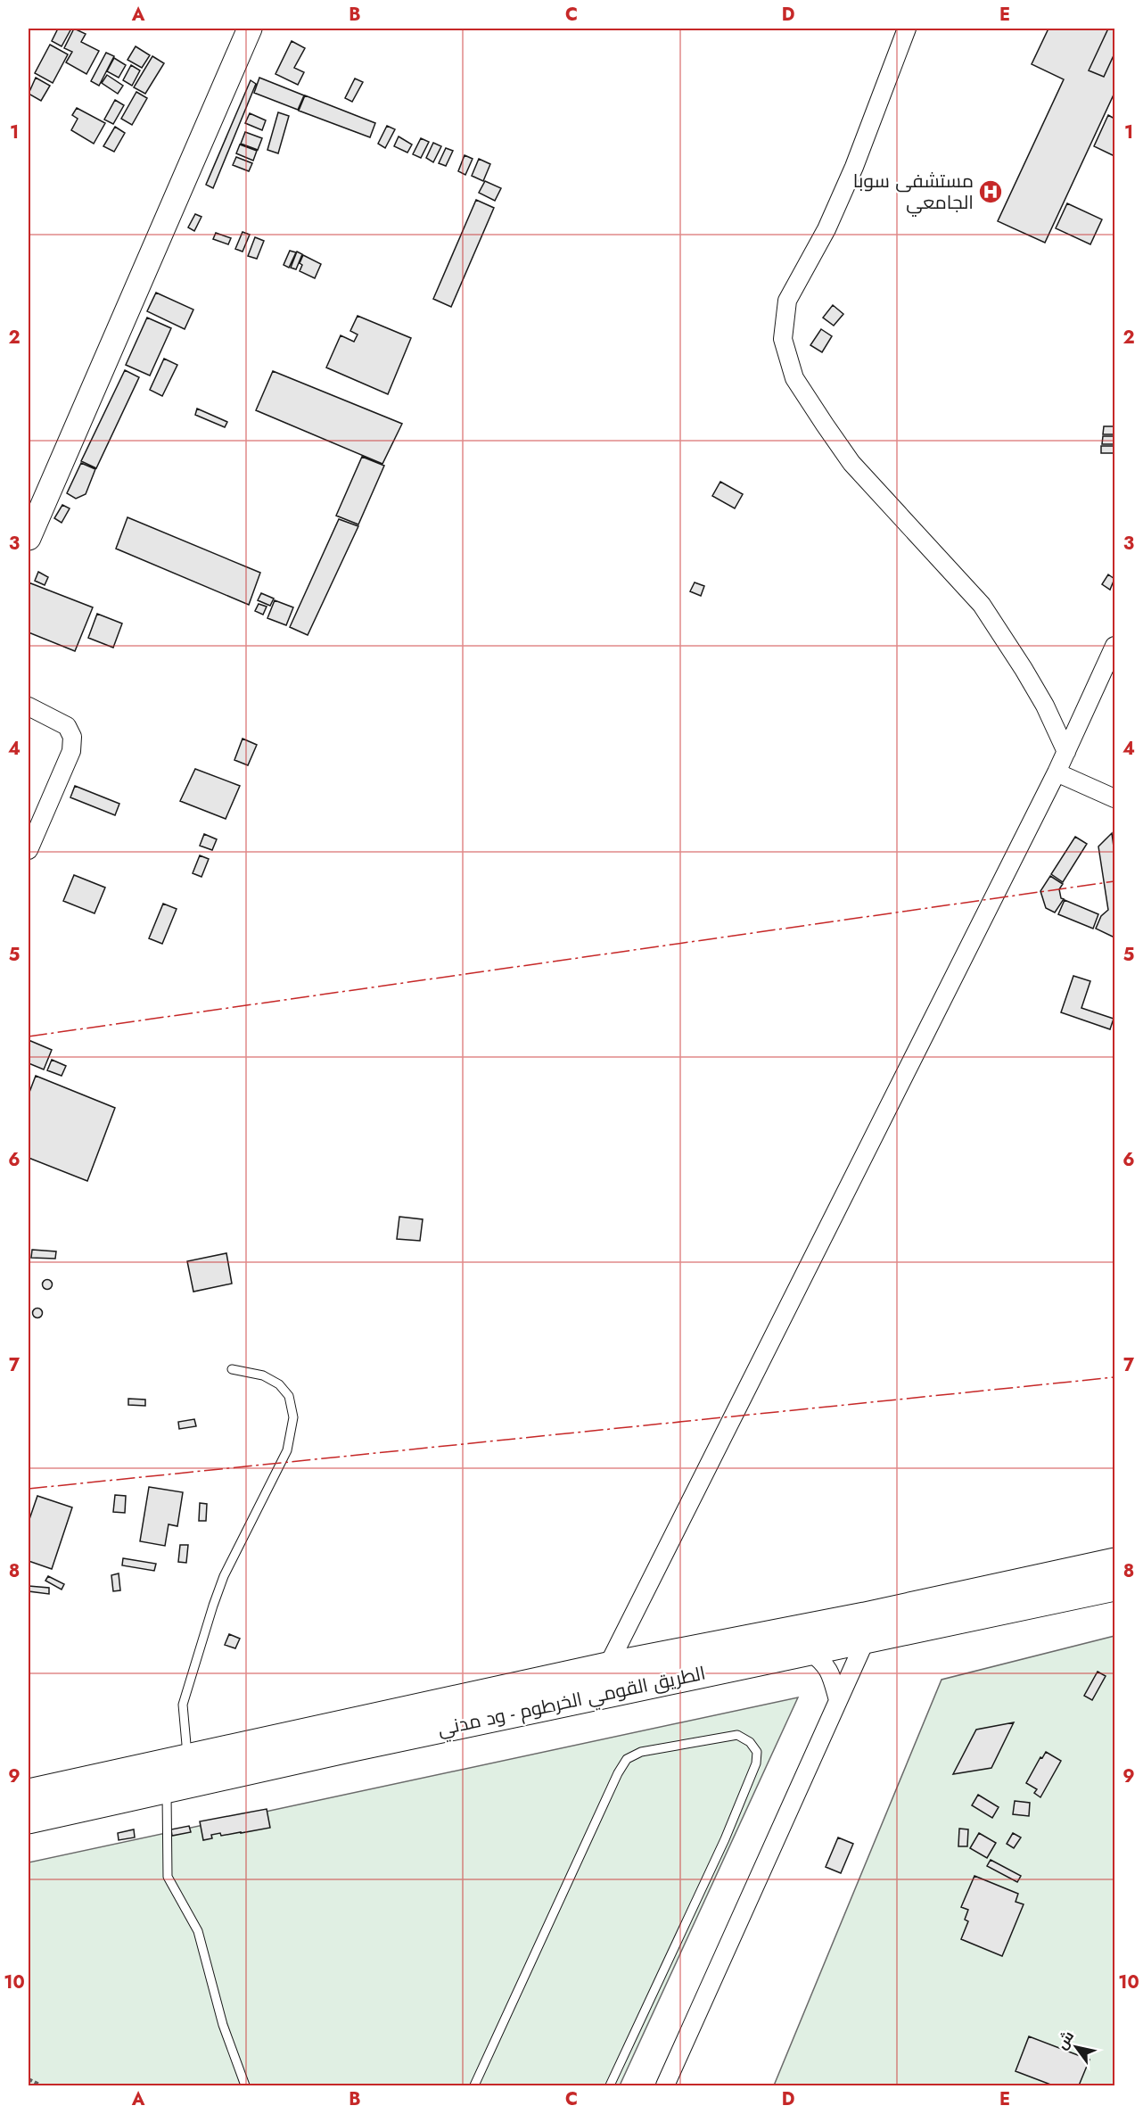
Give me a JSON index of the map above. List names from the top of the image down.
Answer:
{
  "streets": {
    "highway": ["الطريق القومي الخرطوم - ود مدني"]
  },
  "places": {
    "hospital": ["مستشفى سوبا الجامعي"]
  },
  "north": "top left",
  "grid": {
    "columns": [
      "A",
      "B",
      "C",
      "D",
      "E"
    ],
    "rows": [
      "1",
      "2",
      "3",
      "4",
      "5",
      "6",
      "7",
      "8",
      "9",
      "10"
    ]
  }
}
